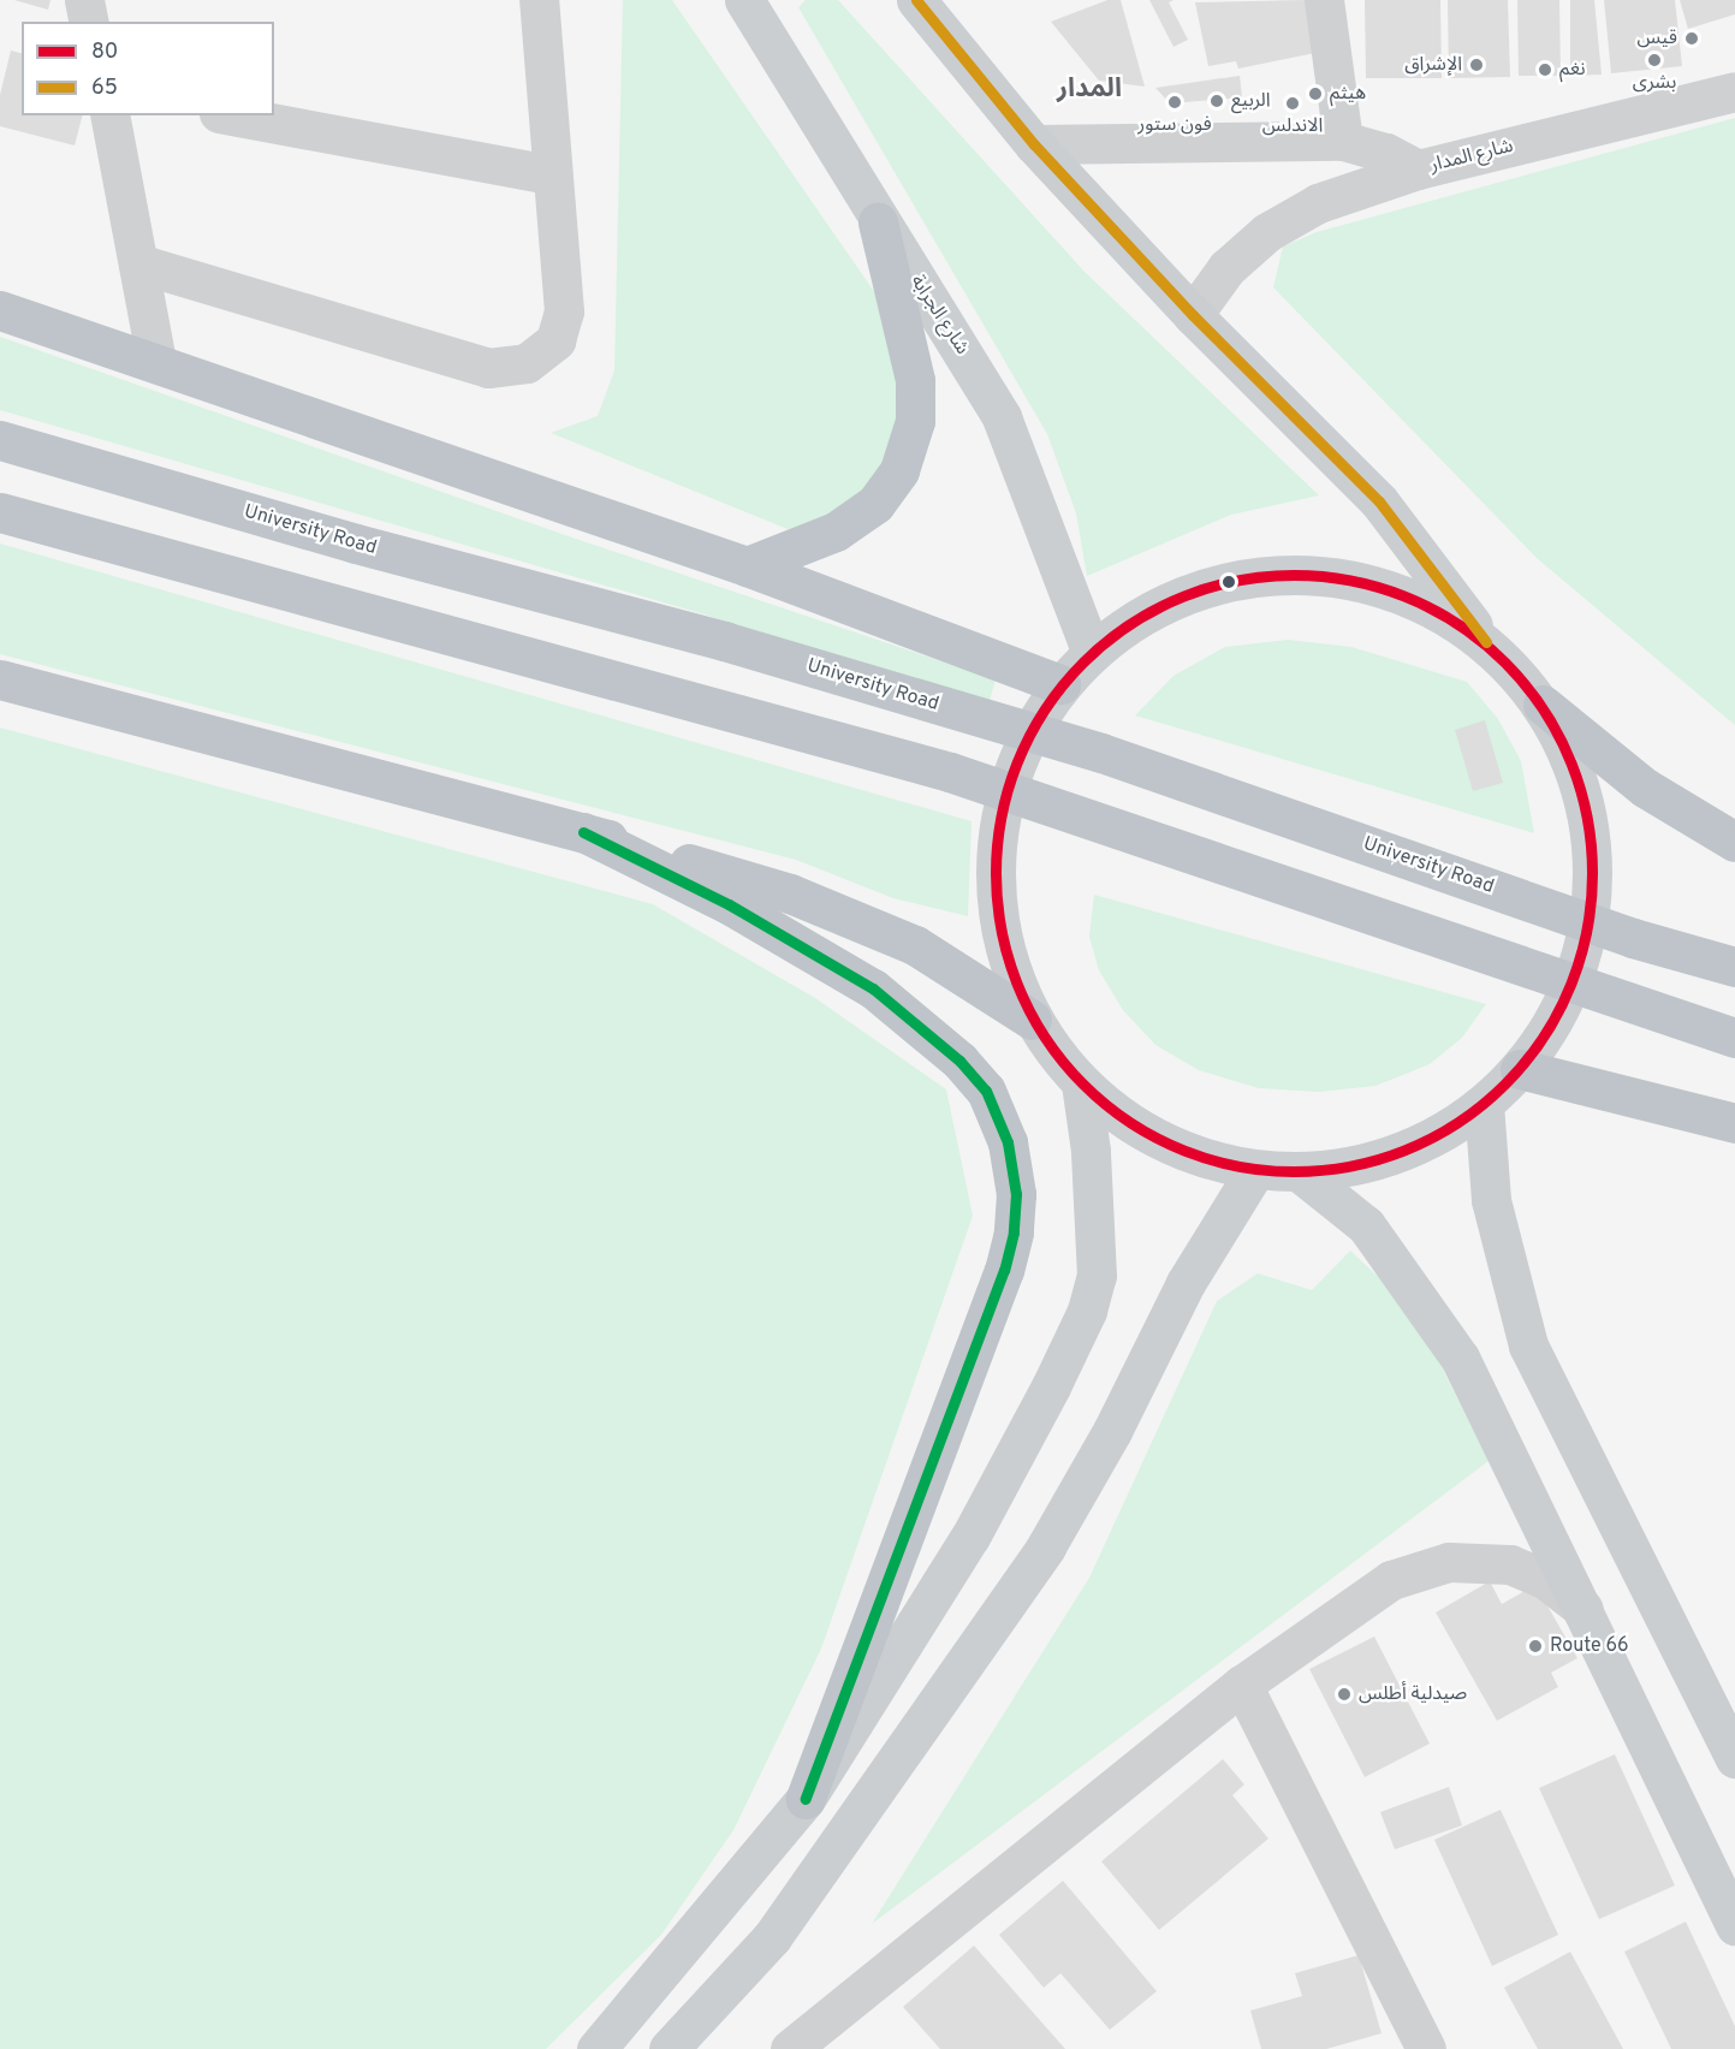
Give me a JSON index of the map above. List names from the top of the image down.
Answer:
{
  "streets": {
    "highway": ["University Road"],
    "main road": ["شارع الجرابة"],
    "street": ["شارع المدار"]
  },
  "districts": ["المدار"],
  "places": [
    "قيس",
    "بشرى",
    "الإشراق",
    "نغم",
    "هيثم",
    "الربيع",
    "فون ستور",
    "الاندلس",
    "Route 66",
    "صيدلية أطلس"
  ],
  "lines": ["transit line 65", "transit line 80"],
  "legend": ["80", "65"]
}
